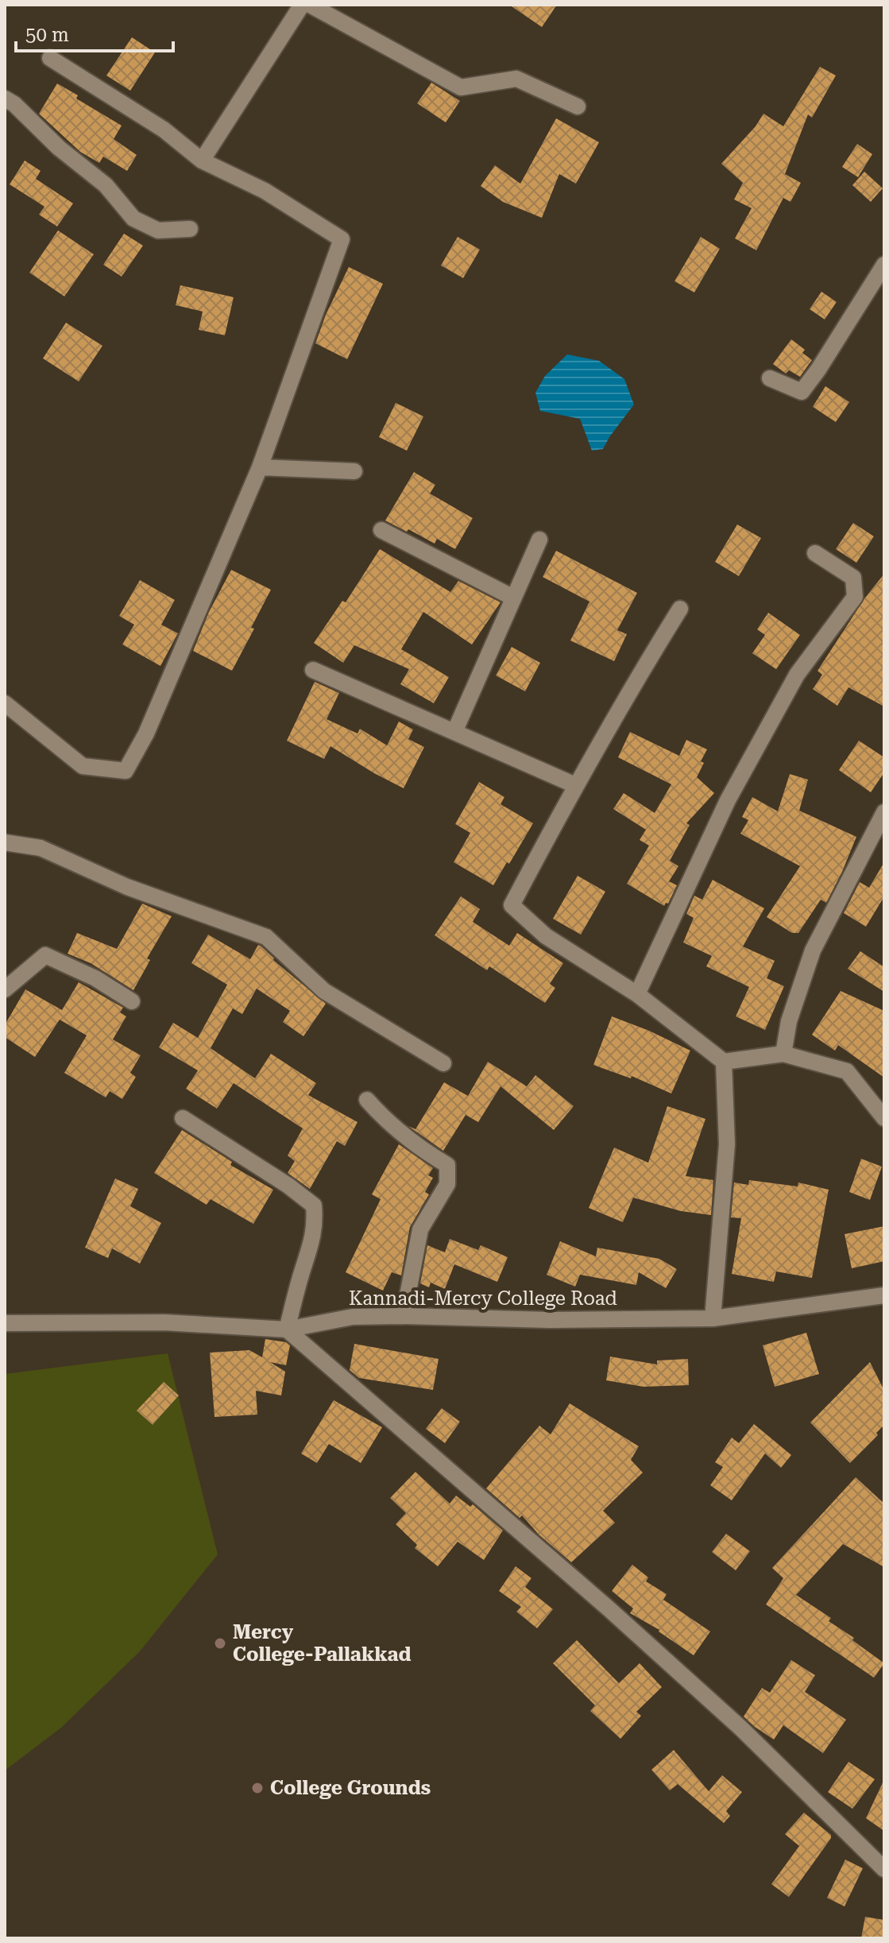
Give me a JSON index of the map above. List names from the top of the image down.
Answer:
{
  "streets": {
    "street": ["Kannadi-Mercy College Road"]
  },
  "places": ["Mercy College-Pallakkad", "College Grounds"],
  "scale_bar": "50 m"
}
